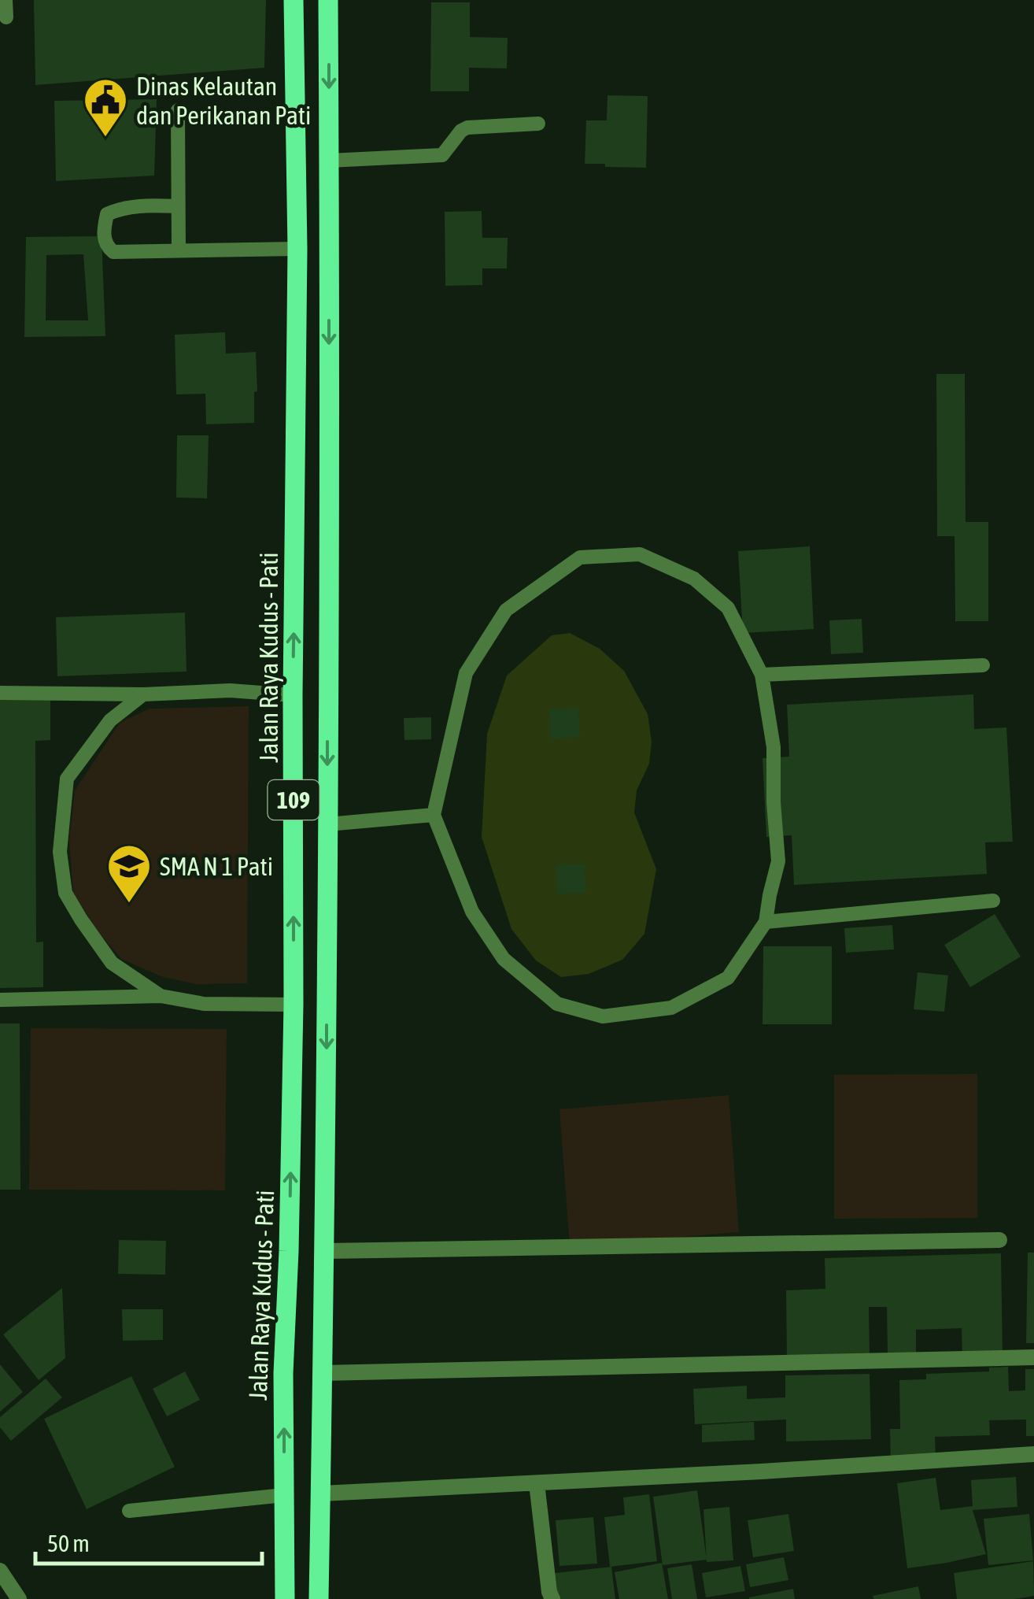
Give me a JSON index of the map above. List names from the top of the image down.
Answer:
{
  "streets": {
    "main road": ["Jalan Raya Kudus - Pati", "109"]
  },
  "places": {
    "public building": ["Dinas Kelautan dan Perikanan Pati"],
    "school or university": ["SMA N 1 Pati"]
  },
  "scale_bar": "50 m"
}
